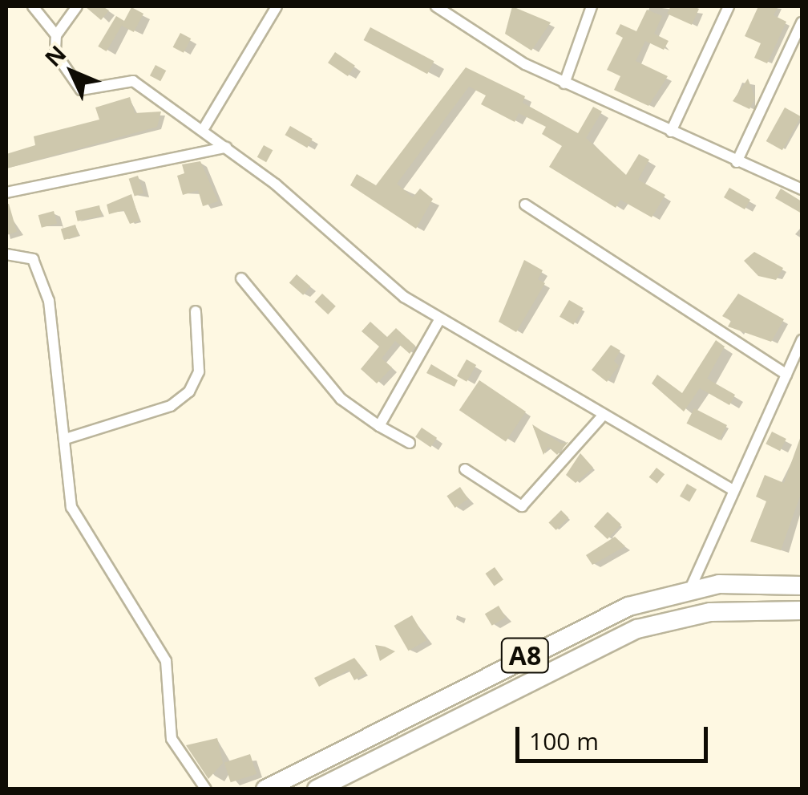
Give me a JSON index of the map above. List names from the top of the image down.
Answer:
{
  "streets": {
    "highway": ["A8"]
  },
  "scale_bar": "100 m",
  "north": "top left"
}
